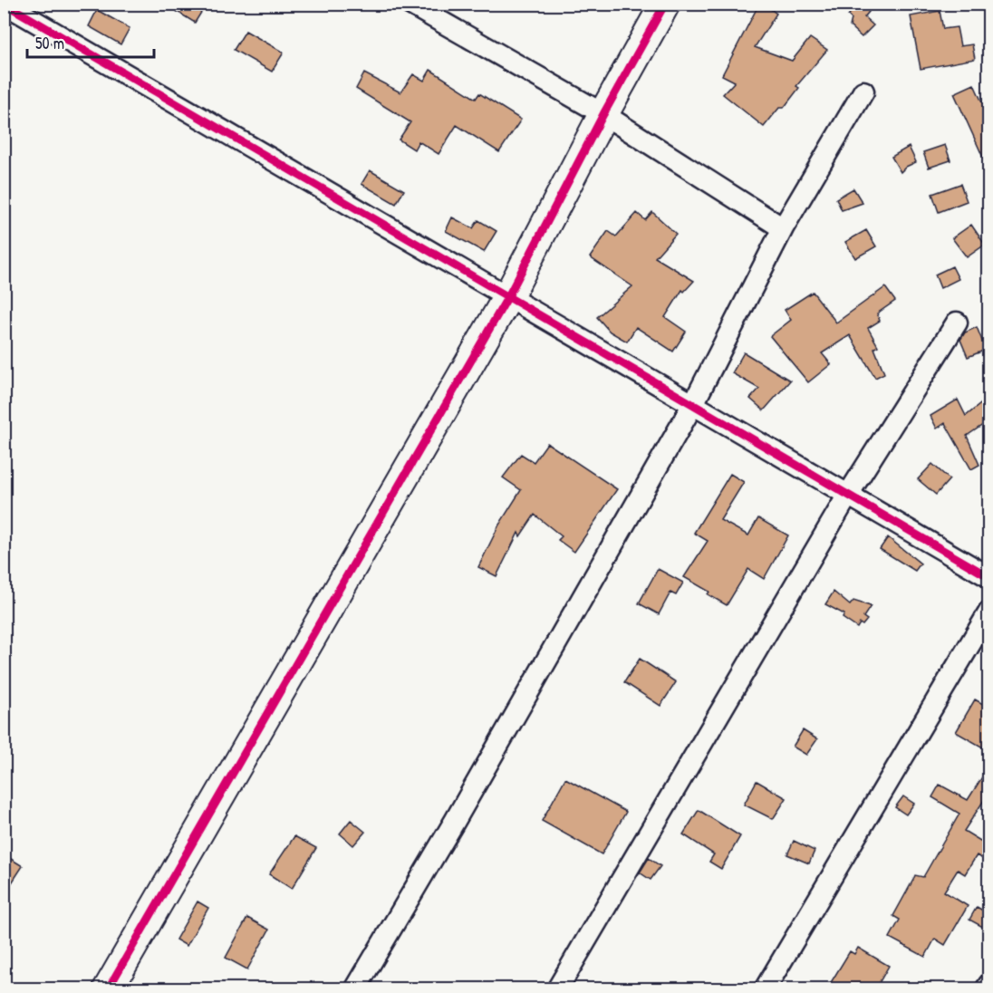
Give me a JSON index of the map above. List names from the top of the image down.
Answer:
{
  "scale_bar": "50 m"
}
